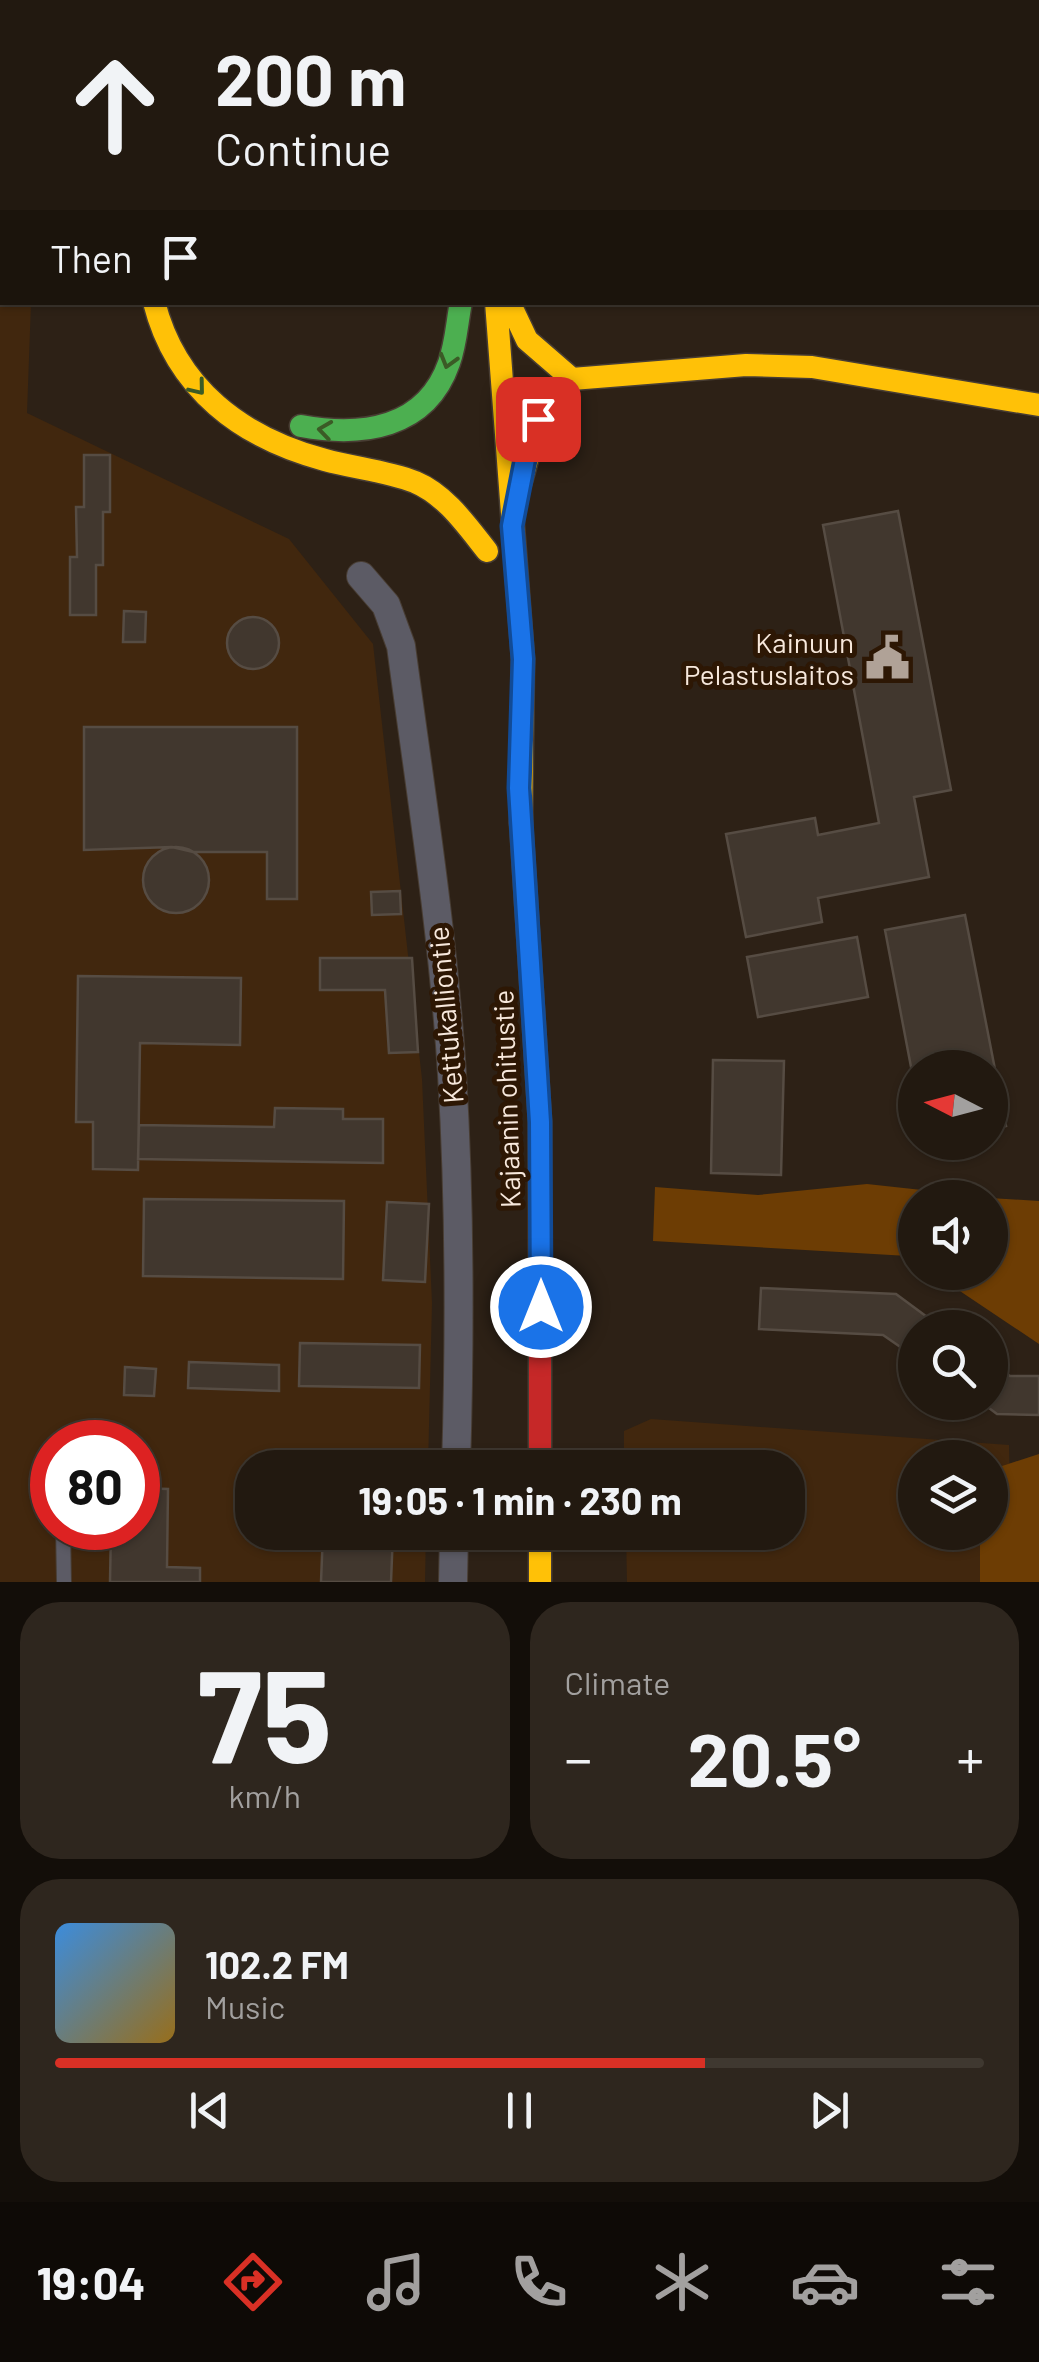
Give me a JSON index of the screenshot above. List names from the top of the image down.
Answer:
{
  "streets": {
    "highway": ["Kajaanin ohitustie"],
    "street": ["Kettukalliontie"]
  },
  "places": {
    "public building": ["Kainuun Pelastuslaitos"]
  },
  "north": "left",
  "page": {
    "turn": ["200 m", "Continue"],
    "then": "Then",
    "limit": "80",
    "trip": "19:05 · 1 min · 230 m",
    "tile": [
      ["75", "km/h"],
      "Climate"
    ],
    "heat": ["−", "20.5°", "+"],
    "song": ["102.2 FM", "Music"],
    "tabs": "19:04"
  }
}
